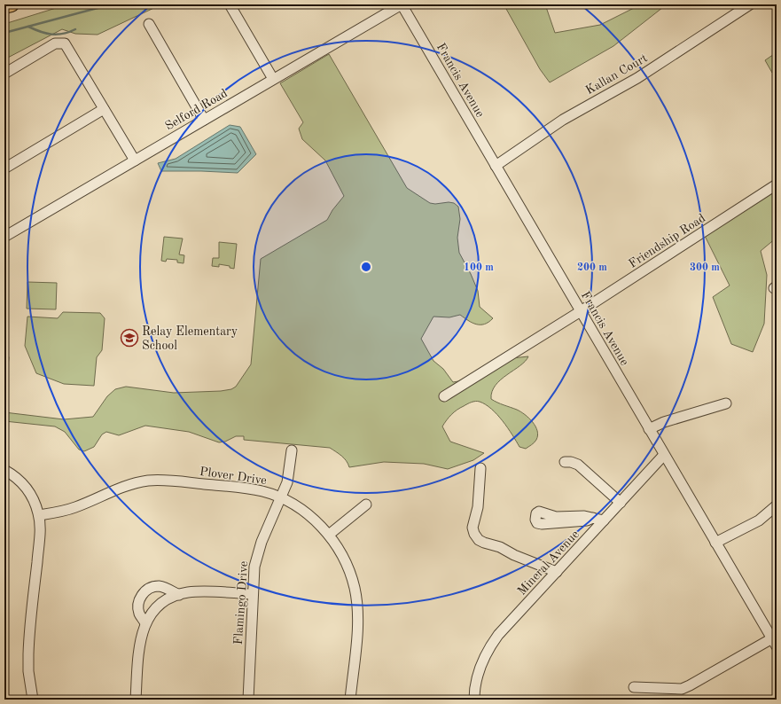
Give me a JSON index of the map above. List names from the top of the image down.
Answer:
{
  "streets": {
    "street": [
      "Kallan Court",
      "Francis Avenue",
      "Selford Road",
      "Friendship Road",
      "Plover Drive",
      "Mineral Avenue",
      "Flamingo Drive"
    ]
  },
  "crossings": [
    ["Kallan Court", "Francis Avenue"],
    ["Francis Avenue", "Selford Road"],
    ["Francis Avenue", "Friendship Road"],
    ["Francis Avenue", "Mineral Avenue"],
    ["Plover Drive", "Flamingo Drive"]
  ],
  "places": {
    "school or university": ["Relay Elementary School"]
  },
  "rings": ["100 m", "200 m", "300 m"]
}
